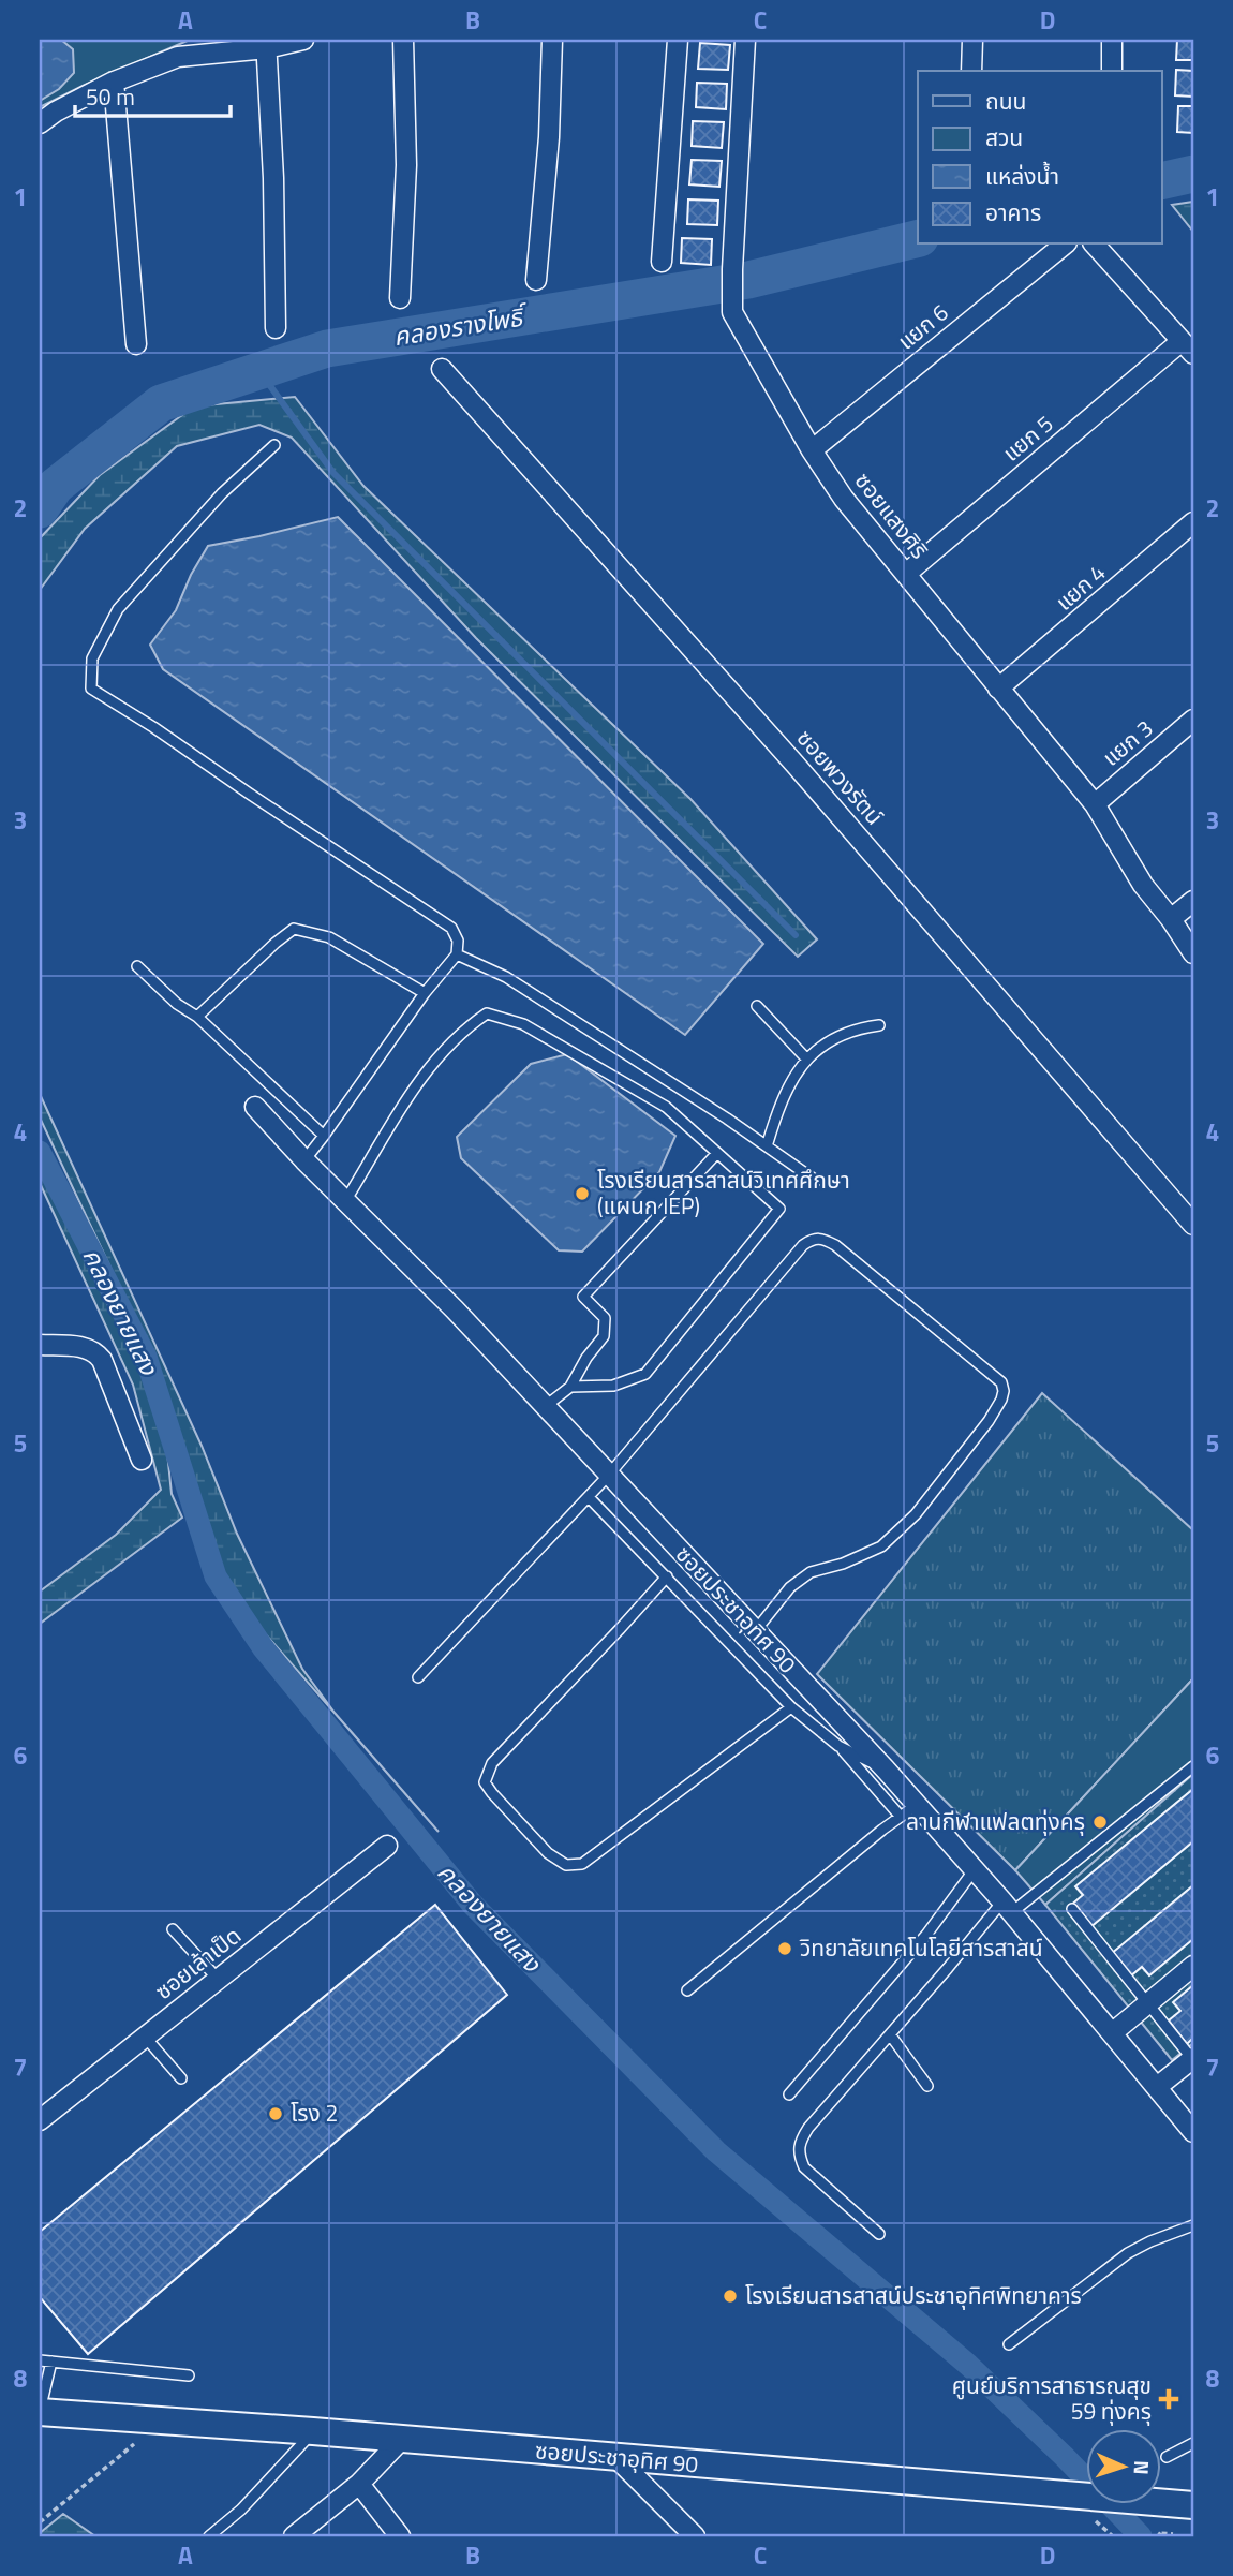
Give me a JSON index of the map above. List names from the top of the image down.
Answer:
{
  "streets": {
    "street": [
      "แยก 6",
      "แยก 5",
      "ซอยแสงศิริ",
      "แยก 4",
      "แยก 3",
      "ซอยพวงรัตน์",
      "ซอยประชาอุทิศ 90",
      "ซอยเล้าเป็ด"
    ]
  },
  "crossings": [
    ["แยก 6", "ซอยแสงศิริ"],
    ["แยก 5", "ซอยแสงศิริ"],
    ["ซอยแสงศิริ", "แยก 4"],
    ["ซอยแสงศิริ", "แยก 3"]
  ],
  "water": ["คลองรางโพธิ์", "คลองยายแสง"],
  "places": {
    "other": [
      "โรงเรียนสารสาสน์วิเทศศึกษา (แผนก IEP)",
      "ลานกีฬาแฟลตทุ่งครุ",
      "วิทยาลัยเทคโนโลยีสารสาสน์",
      "โรง 2",
      "โรงเรียนสารสาสน์ประชาอุทิศพิทยาคาร"
    ],
    "health": ["ศูนย์บริการสาธารณสุข 59 ทุ่งครุ"]
  },
  "legend": [
    "ถนน",
    "สวน",
    "แหล่งน้ำ",
    "อาคาร"
  ],
  "scale_bar": "50 m",
  "north": "right",
  "grid": {
    "columns": [
      "A",
      "B",
      "C",
      "D"
    ],
    "rows": [
      "1",
      "2",
      "3",
      "4",
      "5",
      "6",
      "7",
      "8"
    ]
  }
}
